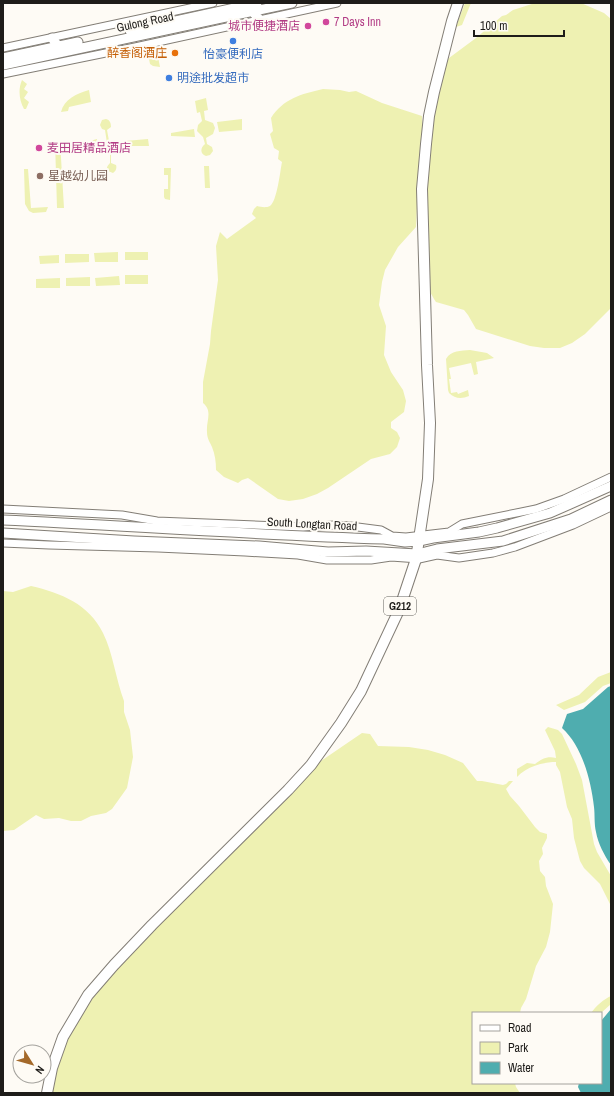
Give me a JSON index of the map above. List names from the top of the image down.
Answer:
{
  "streets": {
    "highway": ["G212"],
    "main road": ["Gulong Road", "South Longtan Road"]
  },
  "crossings": [
    ["South Longtan Road", "G212"]
  ],
  "places": [
    "7 Days Inn",
    "城市便捷酒店",
    "怡豪便利店",
    "醉香阁酒庄",
    "明途批发超市",
    "麦田居精品酒店",
    "星越幼儿园"
  ],
  "legend": ["Road", "Park", "Water"],
  "scale_bar": "100 m",
  "north": "bottom right"
}
